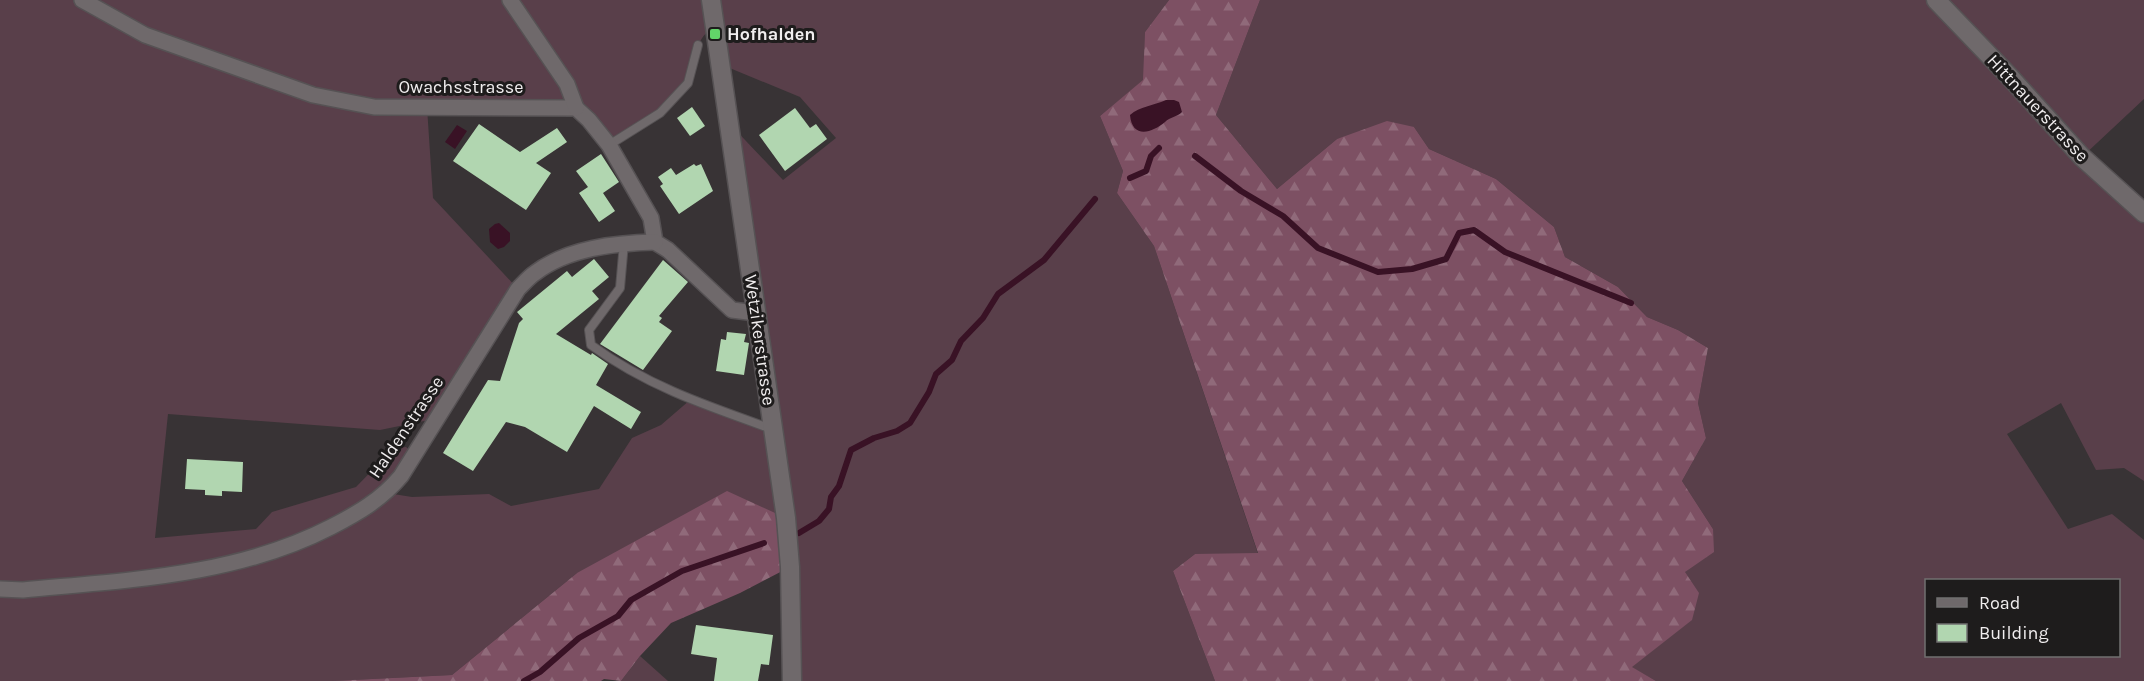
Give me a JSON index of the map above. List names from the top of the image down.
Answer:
{
  "streets": {
    "street": [
      "Owachsstrasse",
      "Hittnauerstrasse",
      "Wetzikerstrasse",
      "Haldenstrasse"
    ]
  },
  "places": {
    "transit": ["Hofhalden"]
  },
  "legend": ["Road", "Building"]
}
